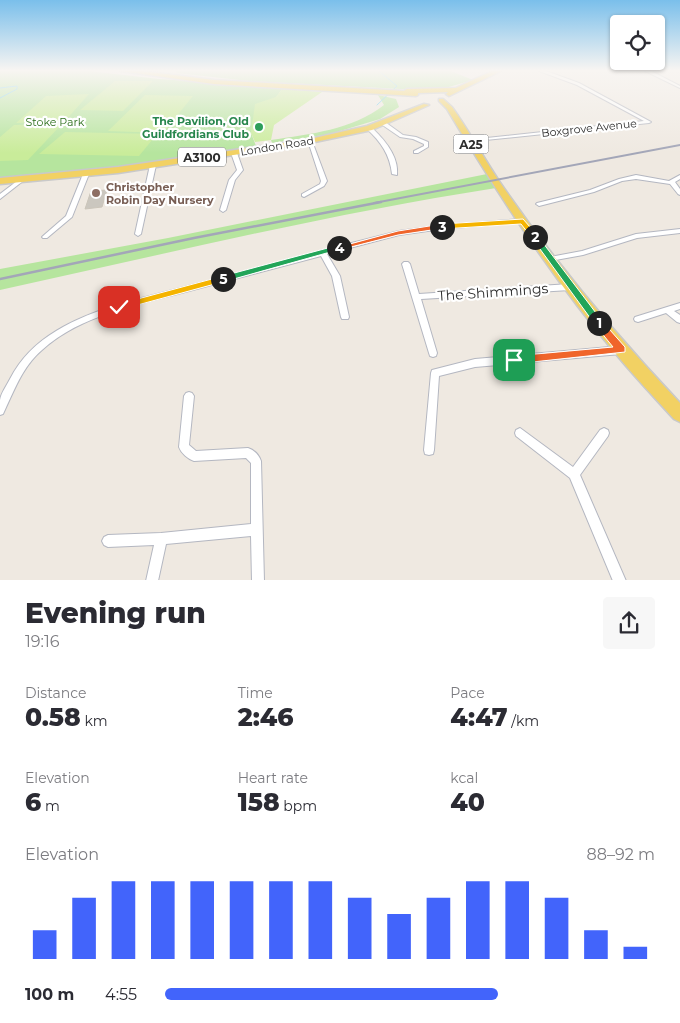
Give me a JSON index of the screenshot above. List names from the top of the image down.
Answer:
{
  "streets": {
    "main road": ["A25", "London Road", "A3100"],
    "street": ["Boxgrove Avenue", "The Shimmings"]
  },
  "crossings": [
    ["Boxgrove Avenue", "A25"],
    ["A25", "London Road"],
    ["A25", "The Shimmings"]
  ],
  "parks": ["Stoke Park"],
  "places": ["The Pavilion, Old Guildfordians Club", "Christopher Robin Day Nursery"],
  "page": {
    "pins": [
      "3",
      "2",
      "4",
      "5",
      "1"
    ],
    "heading": ["Evening run", "19:16"],
    "stats": [
      ["Distance", "0.58 km"],
      ["Time", "2:46"],
      ["Pace", "4:47 /km"],
      ["Elevation", "6 m"],
      ["Heart rate", "158 bpm"],
      ["kcal", "40"]
    ],
    "chart": ["Elevation", "88–92 m"],
    "list": [
      {
        "name": "100 m",
        "note": "4:55"
      }
    ]
  }
}
